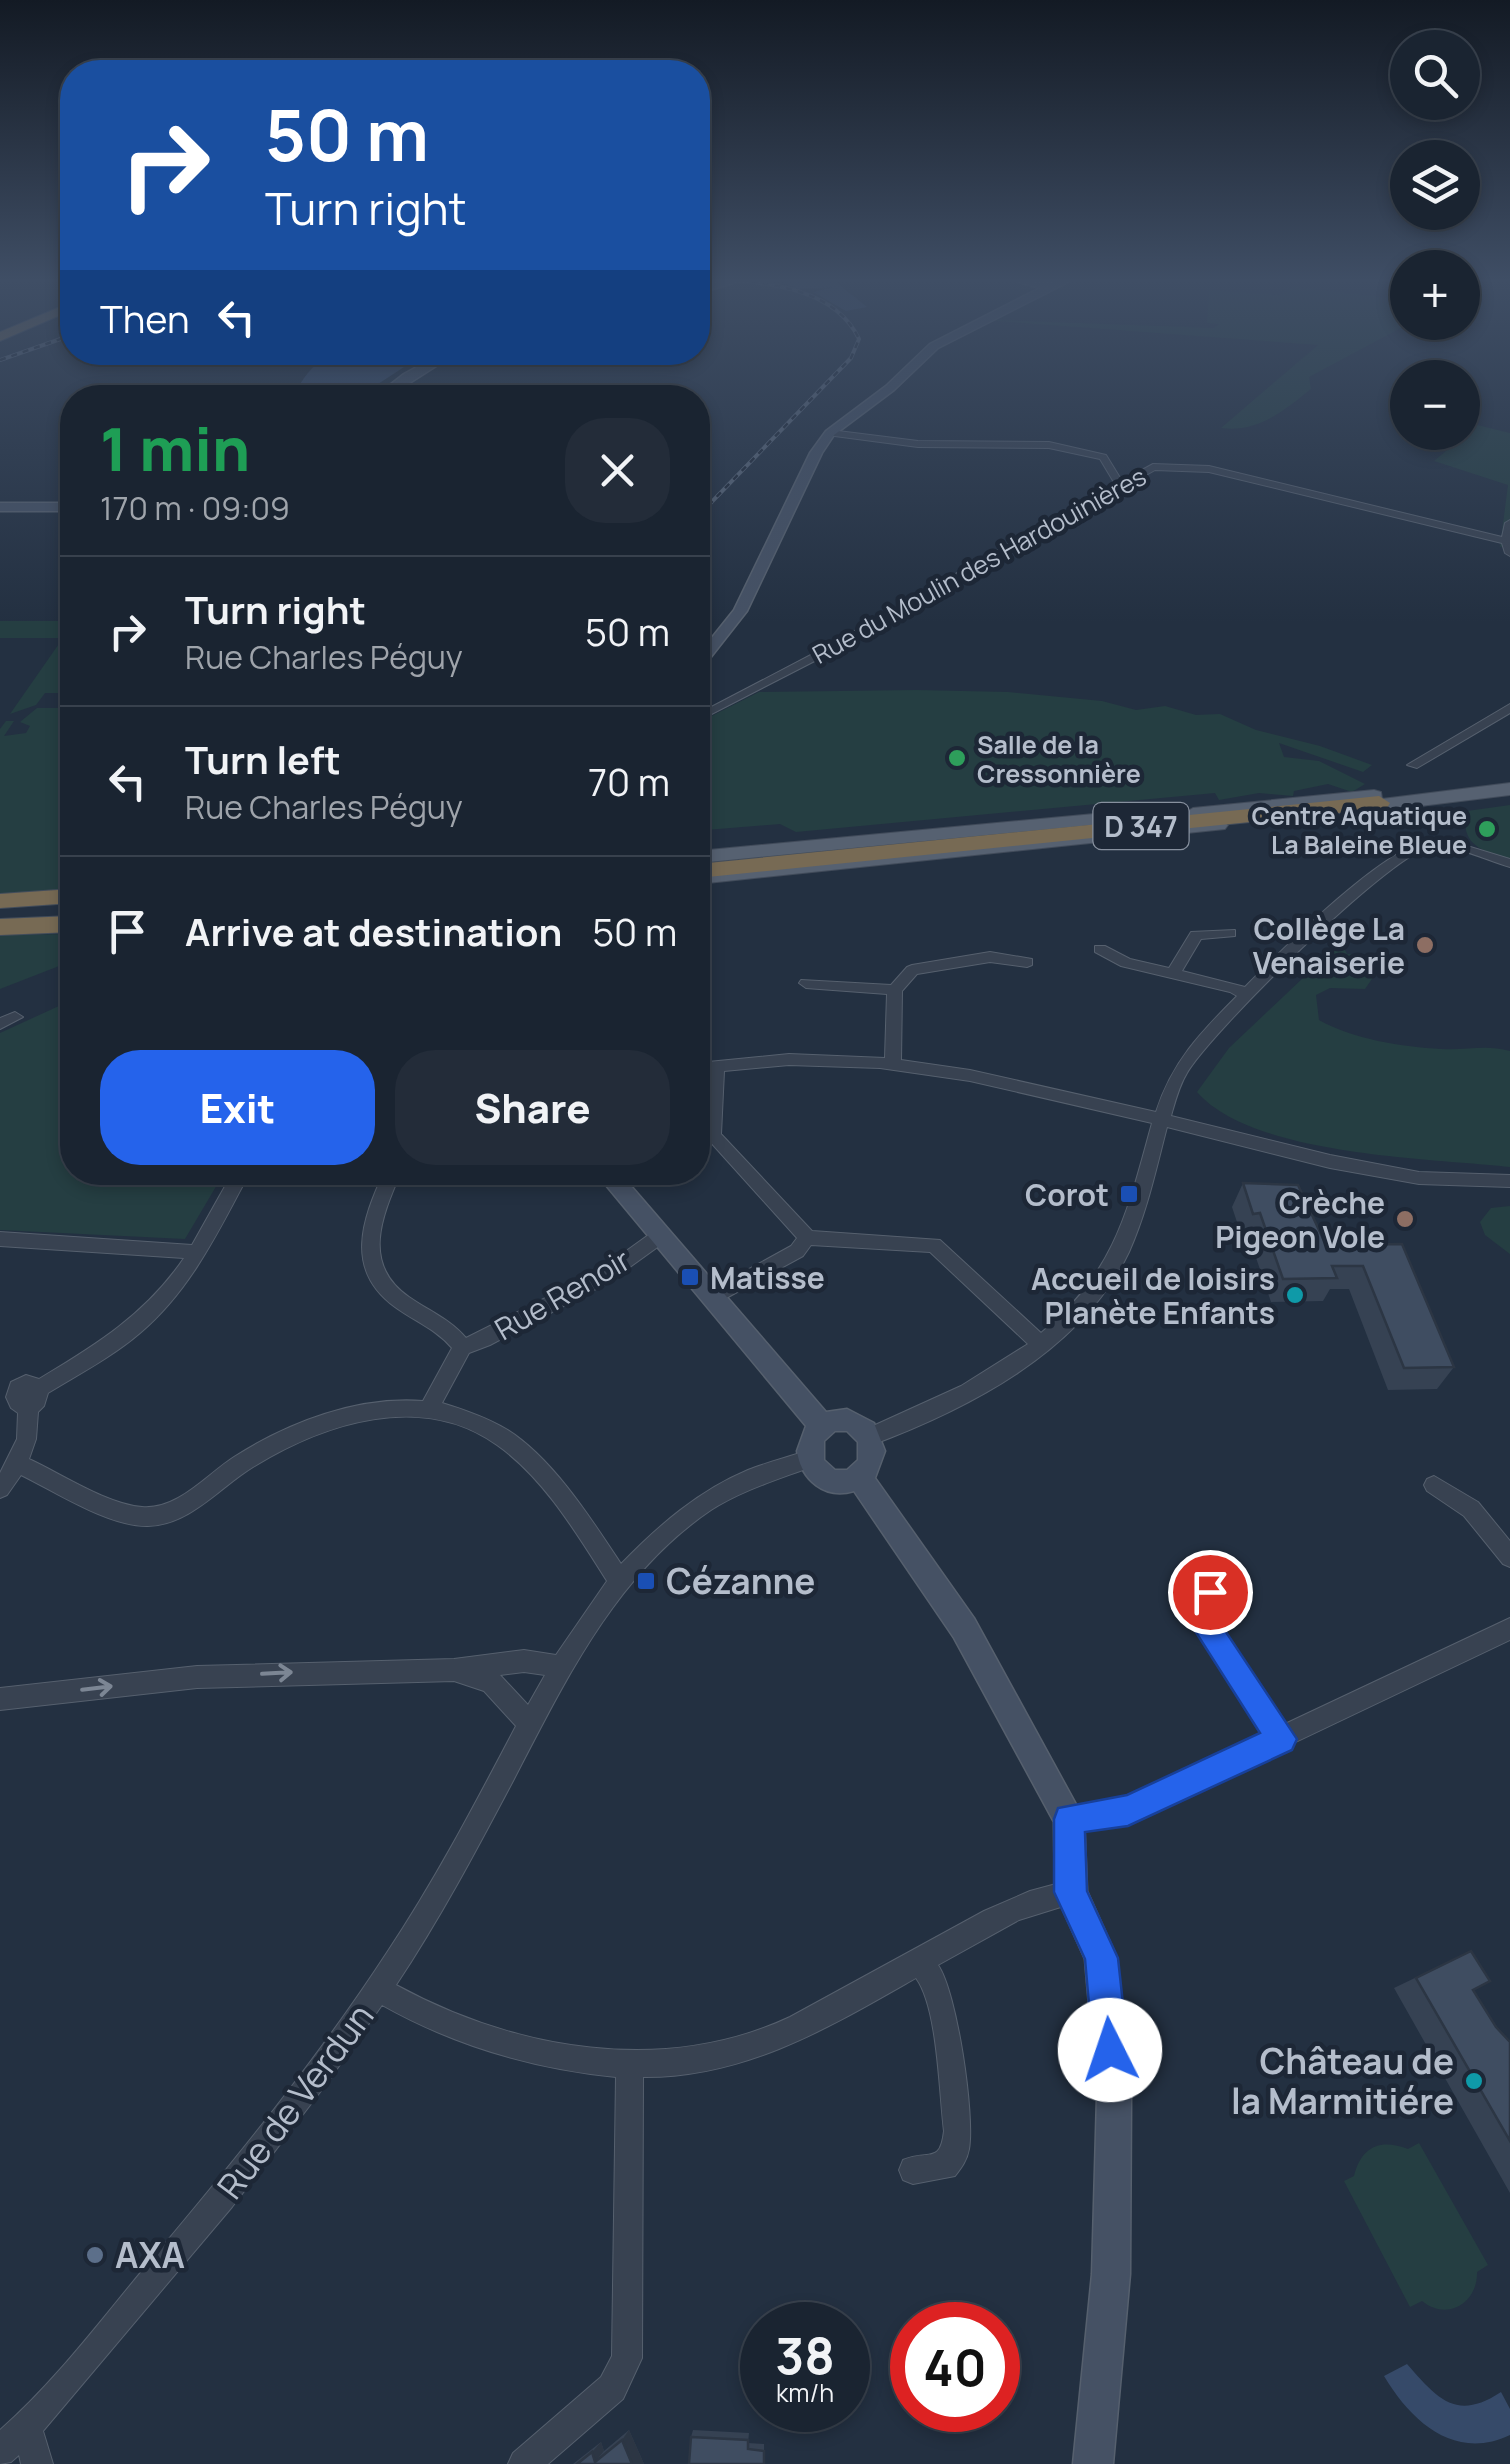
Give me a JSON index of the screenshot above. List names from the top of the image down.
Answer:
{
  "streets": {
    "highway": ["D 347"],
    "street": ["Rue du Moulin des Hardouinières", "Rue Renoir", "Rue de Verdun"]
  },
  "places": {
    "other": [
      "Salle de la Cressonnière",
      "Centre Aquatique La Baleine Bleue",
      "Collège La Venaiserie",
      "Crèche Pigeon Vole",
      "Accueil de loisirs Planète Enfants",
      "Château de la Marmitiére",
      "AXA"
    ],
    "transit": ["Corot", "Matisse", "Cézanne"]
  },
  "page": {
    "map_buttons": ["+", "−"],
    "turn": ["50 m", "Turn right"],
    "then": "Then",
    "heading": ["1 min", "170 m · 09:09"],
    "list": [
      {
        "name": "Turn right",
        "note": "Rue Charles Péguy",
        "value": "50 m"
      },
      {
        "name": "Turn left",
        "note": "Rue Charles Péguy",
        "value": "70 m"
      },
      {
        "name": "Arrive at destination",
        "value": "50 m"
      }
    ],
    "buttons": ["Exit", "Share"],
    "speed": "38 km/h",
    "limit": "40"
  }
}
